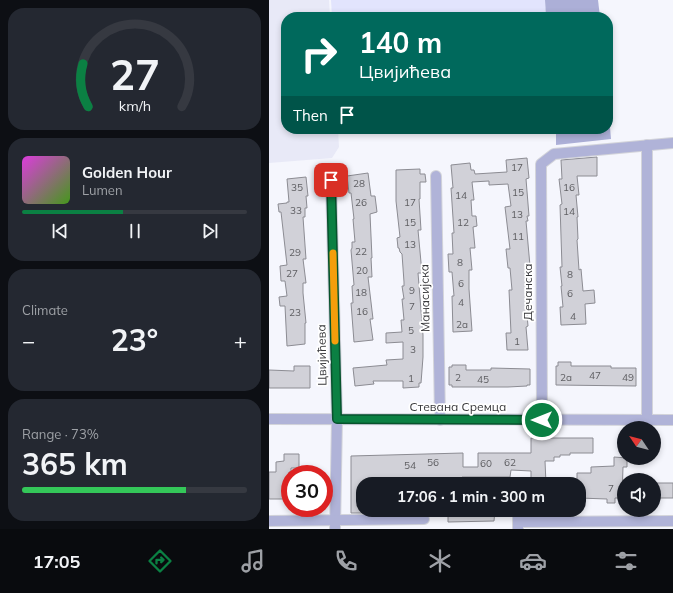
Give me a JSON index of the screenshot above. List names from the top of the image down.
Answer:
{
  "streets": {
    "street": [
      "Дечанска",
      "Манасијска",
      "Цвијићева",
      "Стевана Сремца"
    ]
  },
  "crossings": [
    ["Дечанска", "Стевана Сремца"],
    ["Манасијска", "Стевана Сремца"],
    ["Цвијићева", "Стевана Сремца"]
  ],
  "house_numbers": [
    "17",
    "28",
    "35",
    "16",
    "15",
    "14",
    "26",
    "17",
    "33",
    "14",
    "13",
    "15",
    "12",
    "11",
    "13",
    "22",
    "29",
    "8",
    "20",
    "27",
    "8",
    "6",
    "9",
    "18",
    "6",
    "4",
    "7",
    "16",
    "23",
    "4",
    "2a",
    "5",
    "1",
    "3",
    "47",
    "2",
    "2a",
    "49",
    "1",
    "45",
    "56",
    "62",
    "60",
    "54",
    "7"
  ],
  "north": "top left",
  "page": {
    "turn": ["140 m", "Цвијићева"],
    "then": "Then",
    "song": ["Golden Hour", "Lumen"],
    "tile": [
      "Climate",
      ["Range · 73%", "365 km"]
    ],
    "heat": ["−", "23°", "+"],
    "limit": "30",
    "trip": "17:06 · 1 min · 300 m",
    "tabs": "17:05",
    "gauge": ["27", "km/h"]
  }
}
